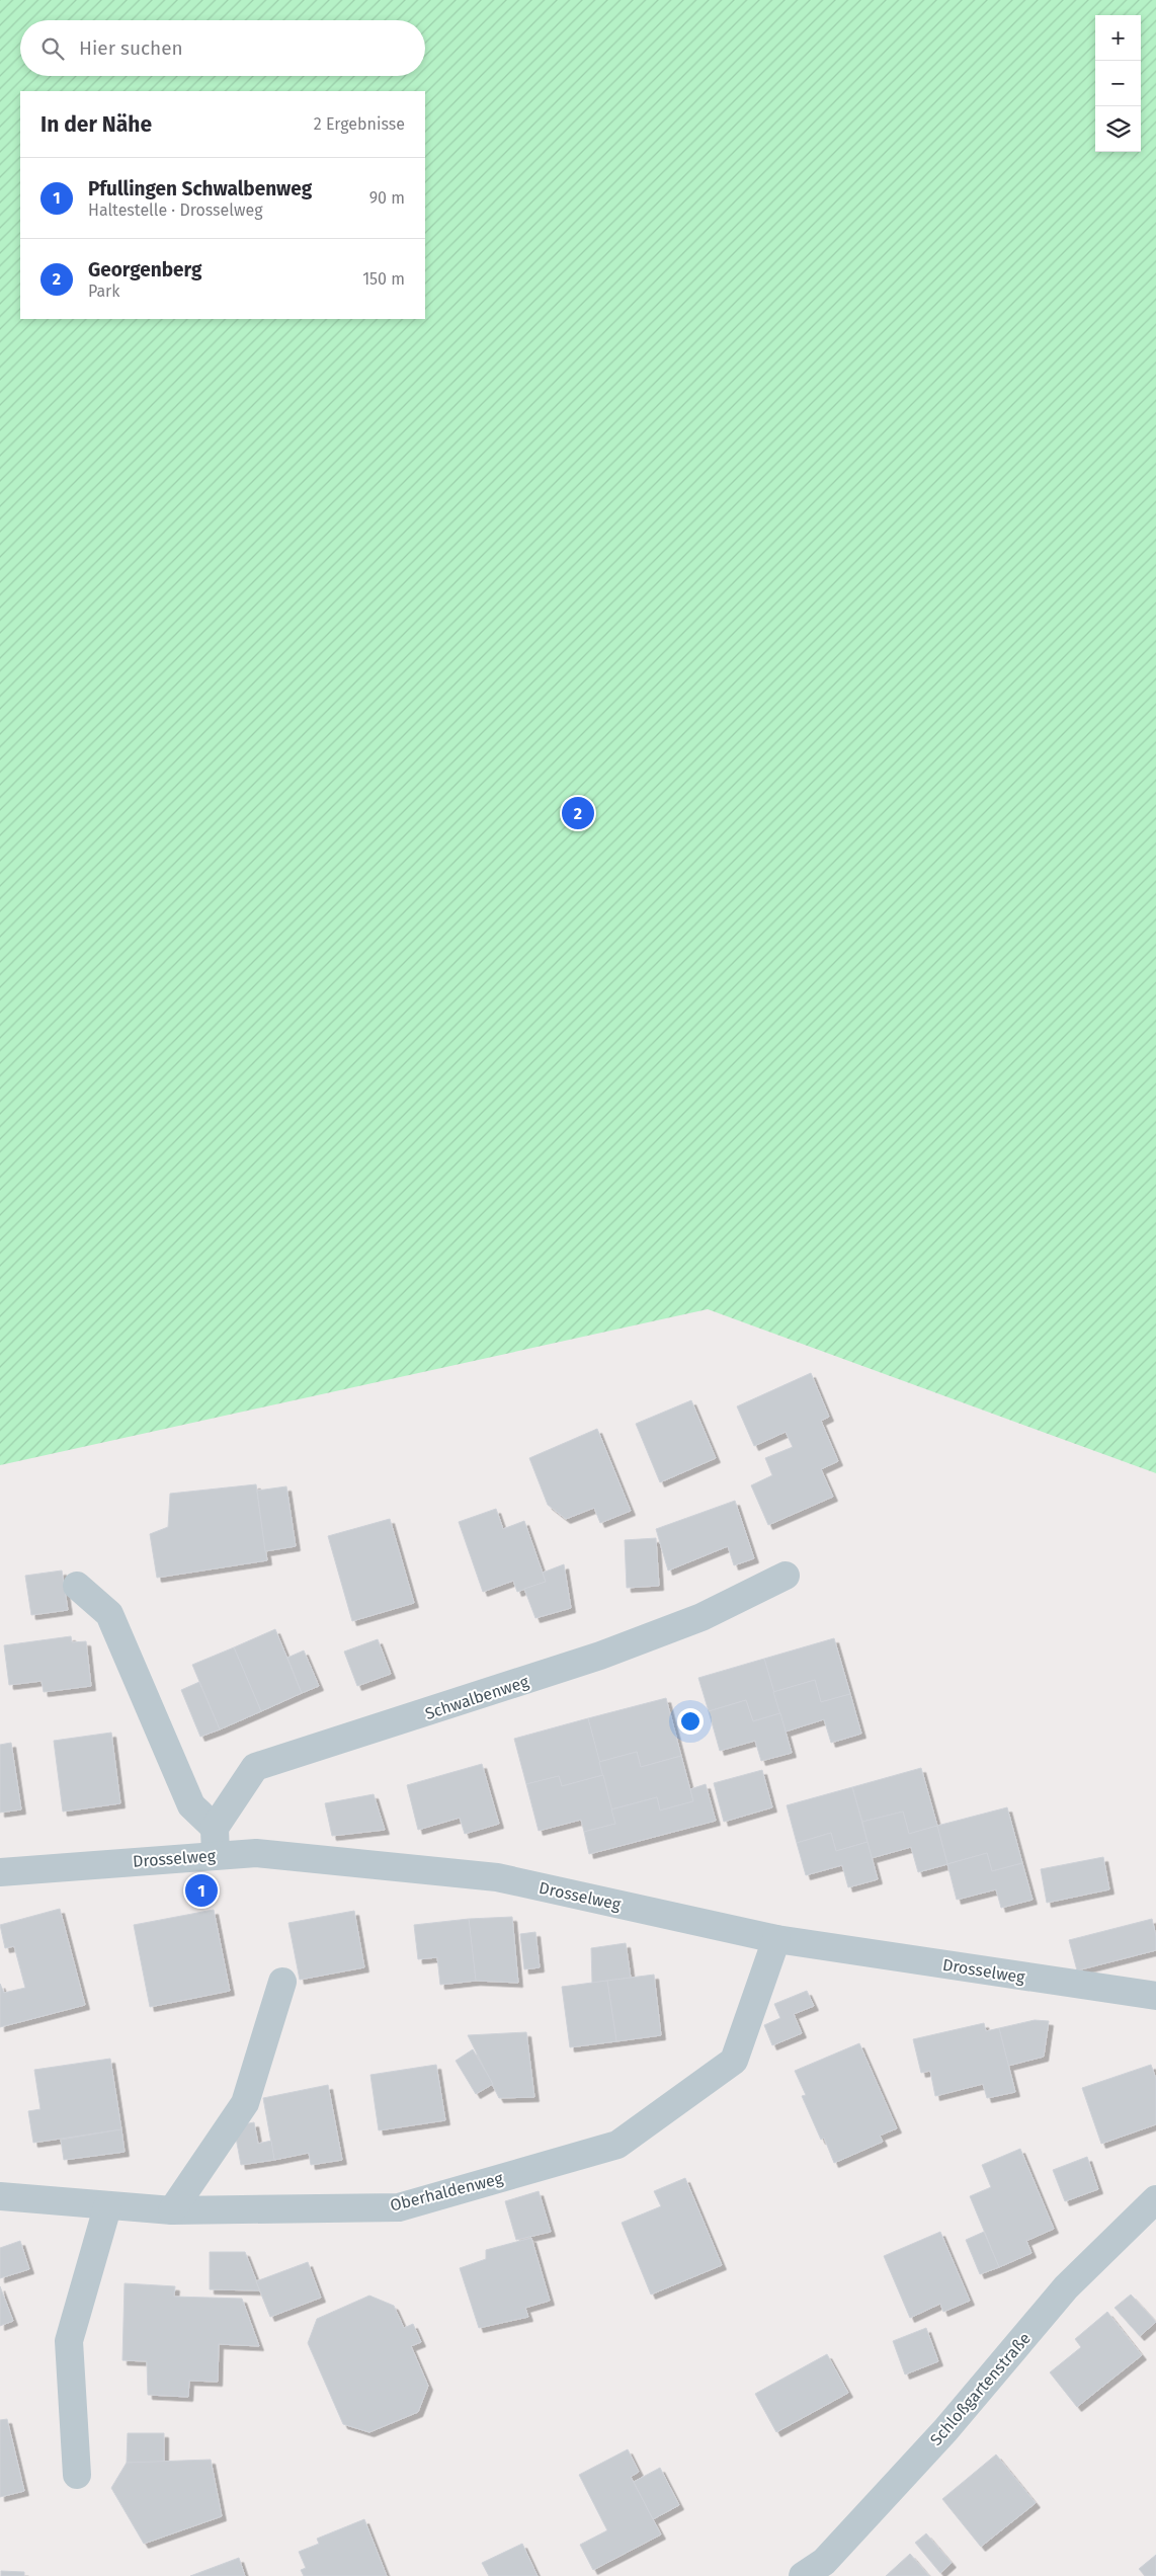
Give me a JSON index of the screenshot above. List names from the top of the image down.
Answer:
{
  "streets": {
    "street": [
      "Schwalbenweg",
      "Drosselweg",
      "Oberhaldenweg",
      "Schloßgartenstraße"
    ]
  },
  "crossings": [
    ["Drosselweg", "Oberhaldenweg"]
  ],
  "page": {
    "map_buttons": ["+", "−"],
    "search": "Hier suchen",
    "heading": ["In der Nähe", "2 Ergebnisse"],
    "list": [
      {
        "mark": "1",
        "name": "Pfullingen Schwalbenweg",
        "note": "Haltestelle · Drosselweg",
        "value": "90 m"
      },
      {
        "mark": "2",
        "name": "Georgenberg",
        "note": "Park",
        "value": "150 m"
      }
    ],
    "pins": ["2", "1"]
  }
}
